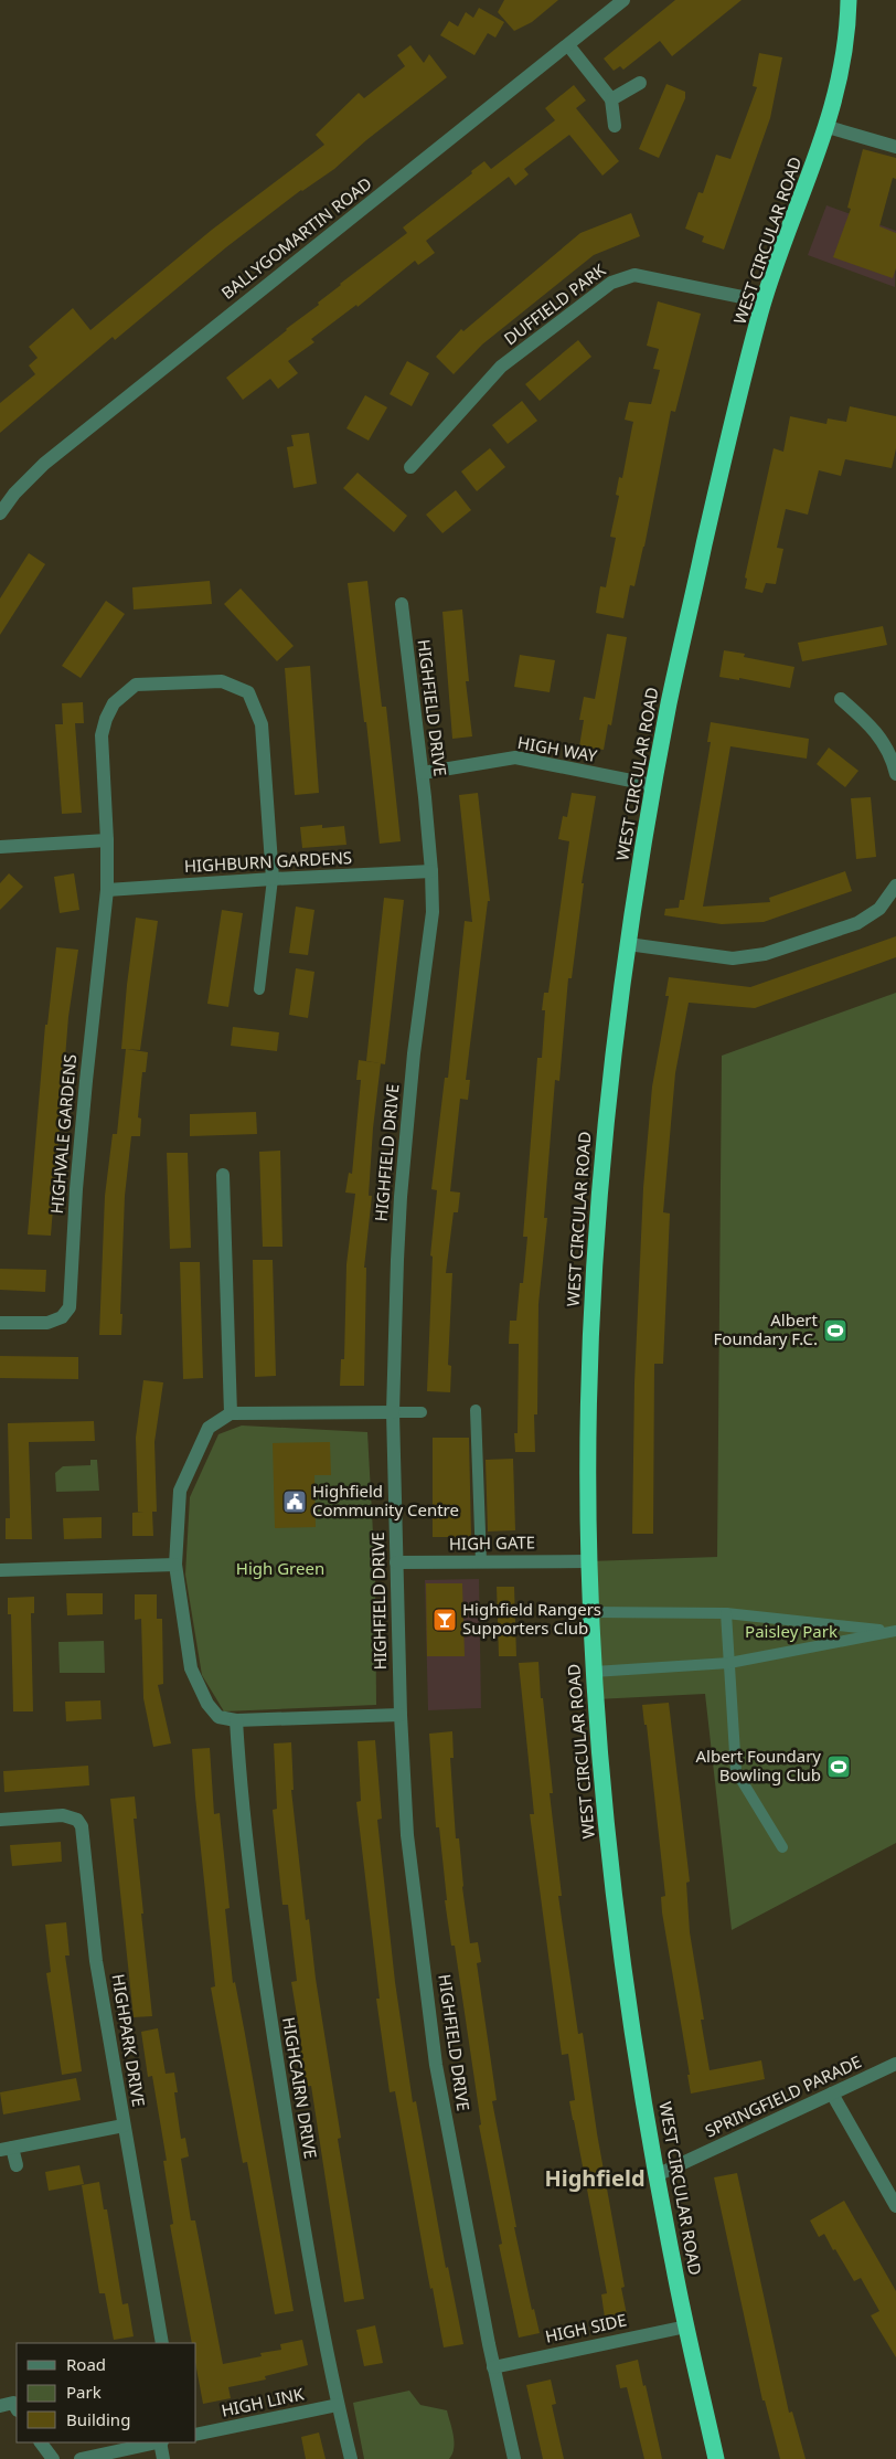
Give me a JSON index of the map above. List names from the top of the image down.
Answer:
{
  "streets": {
    "highway": ["WEST CIRCULAR ROAD"],
    "street": [
      "BALLYGOMARTIN ROAD",
      "DUFFIELD PARK",
      "HIGHFIELD DRIVE",
      "HIGH WAY",
      "HIGHBURN GARDENS",
      "HIGHVALE GARDENS",
      "HIGH GATE",
      "HIGHPARK DRIVE",
      "HIGHCAIRN DRIVE",
      "SPRINGFIELD PARADE",
      "HIGH SIDE",
      "HIGH LINK"
    ]
  },
  "crossings": [
    ["WEST CIRCULAR ROAD", "DUFFIELD PARK"],
    ["WEST CIRCULAR ROAD", "HIGH WAY"],
    ["WEST CIRCULAR ROAD", "HIGH GATE"],
    ["WEST CIRCULAR ROAD", "SPRINGFIELD PARADE"],
    ["WEST CIRCULAR ROAD", "HIGH SIDE"],
    ["HIGHFIELD DRIVE", "HIGH WAY"],
    ["HIGHFIELD DRIVE", "HIGHBURN GARDENS"],
    ["HIGHFIELD DRIVE", "HIGH GATE"],
    ["HIGHFIELD DRIVE", "HIGH SIDE"],
    ["HIGHBURN GARDENS", "HIGHVALE GARDENS"],
    ["HIGHCAIRN DRIVE", "HIGH LINK"]
  ],
  "districts": ["Highfield"],
  "parks": ["High Green", "Paisley Park"],
  "places": {
    "sports": ["Albert Foundary F.C.", "Albert Foundary Bowling Club"],
    "public building": ["Highfield Community Centre"],
    "bar": ["Highfield Rangers Supporters Club"]
  },
  "legend": ["Road", "Park", "Building"]
}
